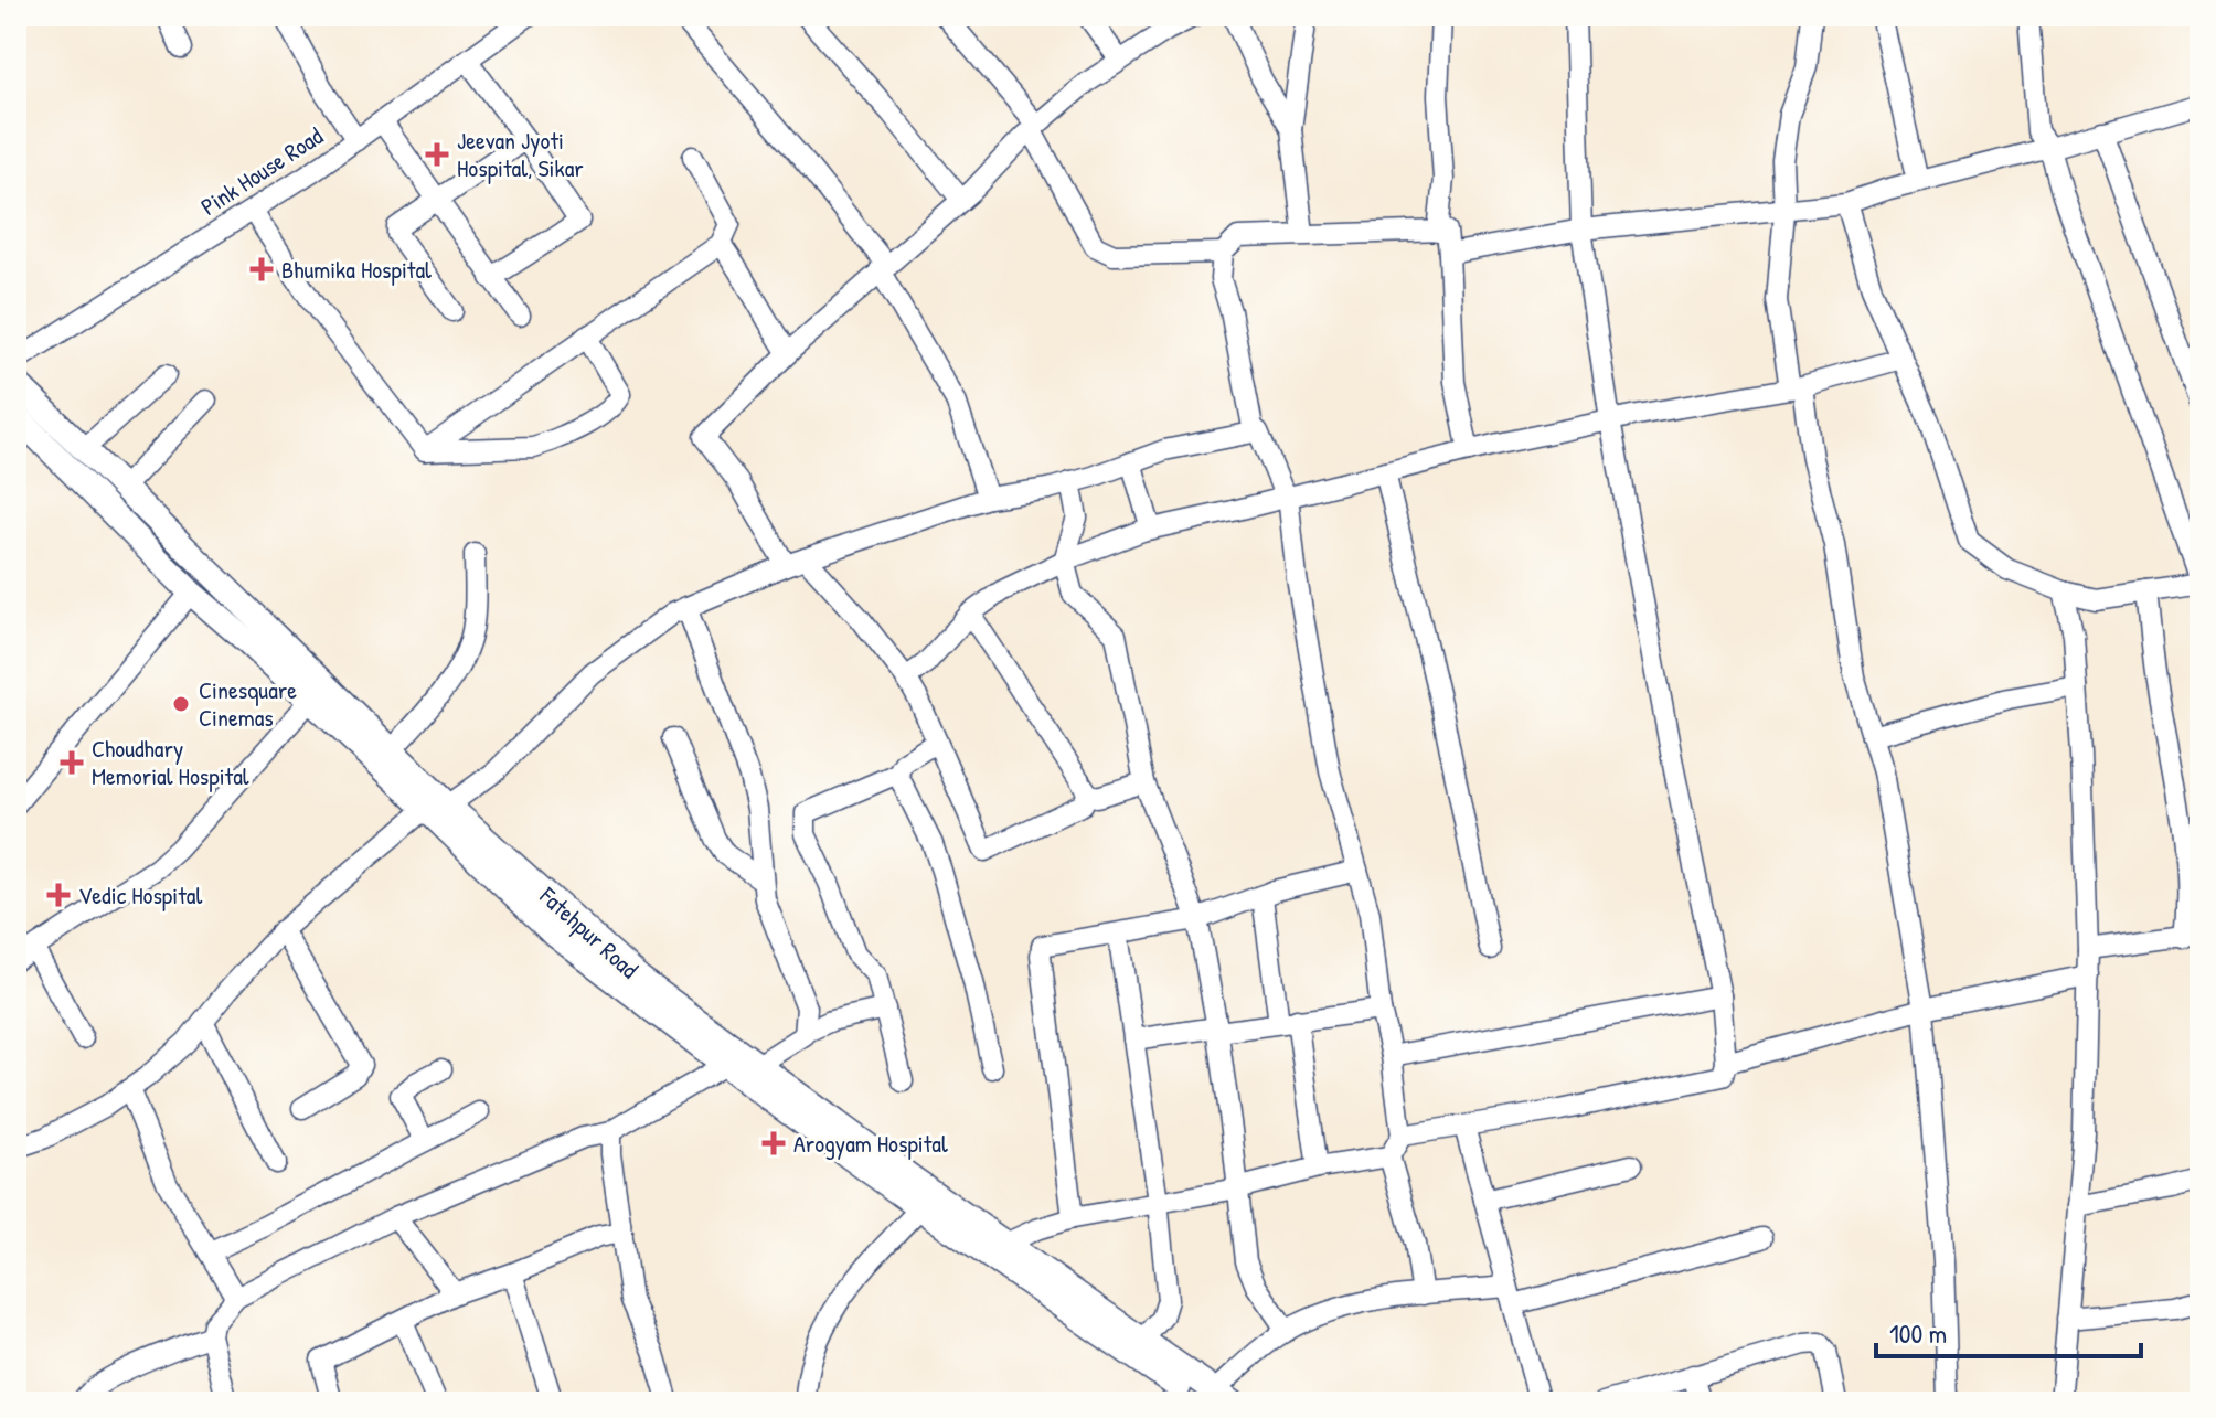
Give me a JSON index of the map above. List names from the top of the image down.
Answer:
{
  "streets": {
    "street": ["Pink House Road", "Fatehpur Road"]
  },
  "places": {
    "health": [
      "Jeevan Jyoti Hospital, Sikar",
      "Bhumika Hospital",
      "Choudhary Memorial Hospital",
      "Vedic Hospital",
      "Arogyam Hospital"
    ],
    "other": ["Cinesquare Cinemas"]
  },
  "scale_bar": "100 m"
}
